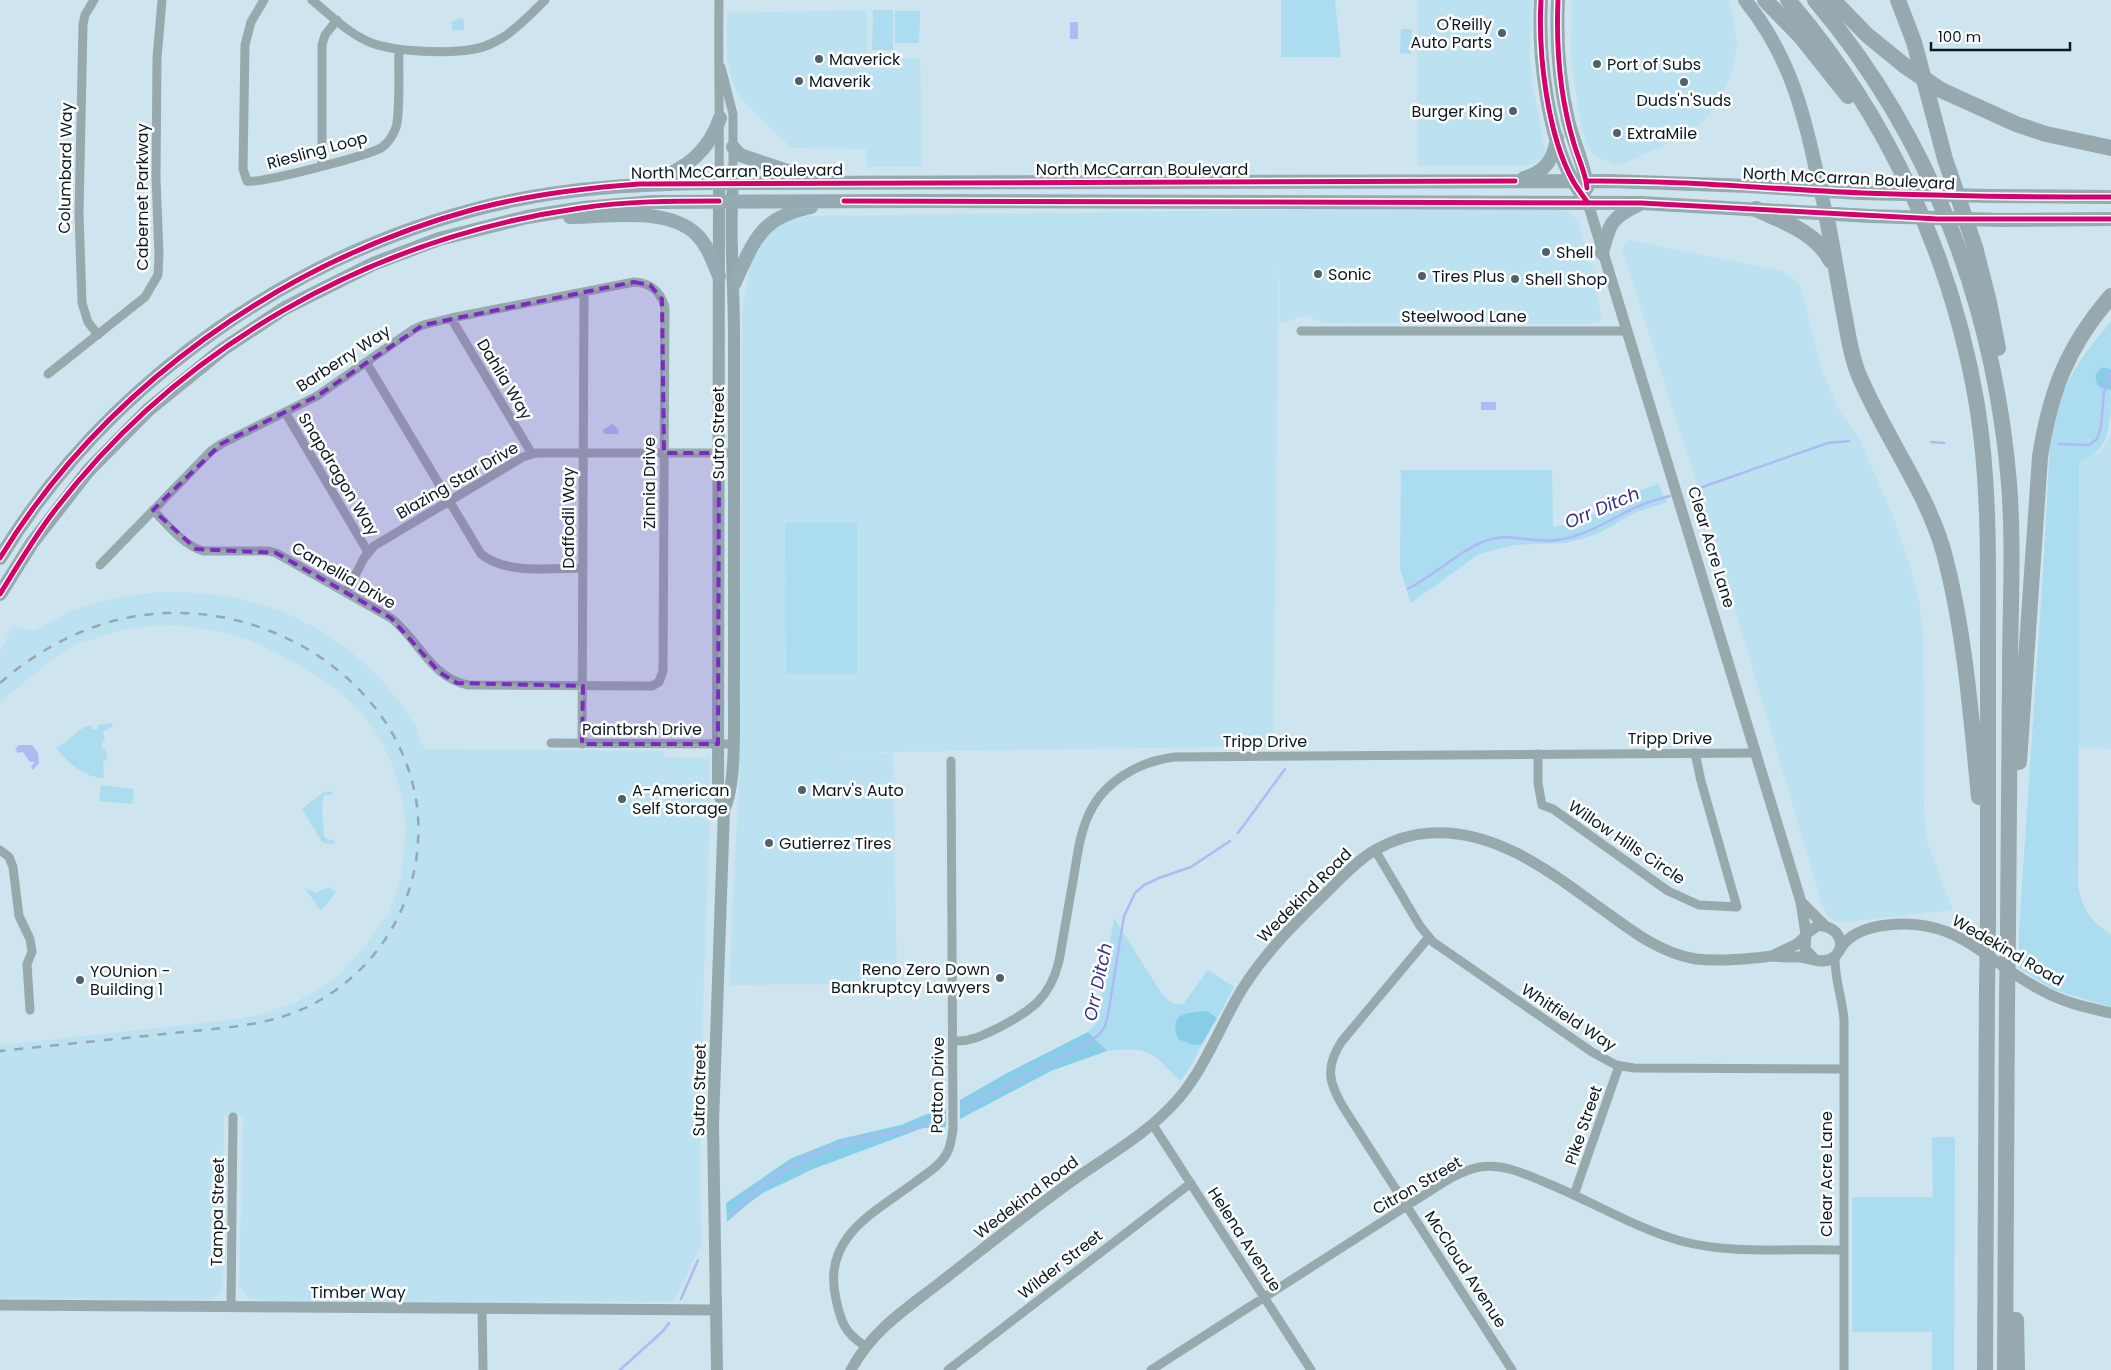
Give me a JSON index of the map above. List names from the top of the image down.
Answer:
{
  "streets": {
    "main road": ["North McCarran Boulevard", "Sutro Street", "Clear Acre Lane"],
    "street": [
      "Riesling Loop",
      "Columbard Way",
      "Cabernet Parkway",
      "Steelwood Lane",
      "Barberry Way",
      "Dahlia Way",
      "Snapdragon Way",
      "Blazing Star Drive",
      "Zinnia Drive",
      "Daffodil Way",
      "Camellia Drive",
      "Paintbrsh Drive",
      "Tripp Drive",
      "Willow Hills Circle",
      "Wedekind Road",
      "Whitfield Way",
      "Patton Drive",
      "Pike Street",
      "Citron Street",
      "Tampa Street",
      "Helena Avenue",
      "Wilder Street",
      "McCloud Avenue",
      "Timber Way"
    ]
  },
  "crossings": [
    ["Columbard Way", "Cabernet Parkway"],
    ["North McCarran Boulevard", "Sutro Street"],
    ["North McCarran Boulevard", "Clear Acre Lane"],
    ["Steelwood Lane", "Clear Acre Lane"],
    ["Barberry Way", "Dahlia Way"],
    ["Barberry Way", "Snapdragon Way"],
    ["Barberry Way", "Zinnia Drive"],
    ["Barberry Way", "Daffodil Way"],
    ["Barberry Way", "Camellia Drive"],
    ["Dahlia Way", "Blazing Star Drive"],
    ["Sutro Street", "Blazing Star Drive"],
    ["Sutro Street", "Paintbrsh Drive"],
    ["Sutro Street", "Timber Way"],
    ["Snapdragon Way", "Blazing Star Drive"],
    ["Blazing Star Drive", "Zinnia Drive"],
    ["Blazing Star Drive", "Daffodil Way"],
    ["Blazing Star Drive", "Camellia Drive"],
    ["Zinnia Drive", "Camellia Drive"],
    ["Daffodil Way", "Camellia Drive"],
    ["Daffodil Way", "Paintbrsh Drive"],
    ["Clear Acre Lane", "Tripp Drive"],
    ["Clear Acre Lane", "Wedekind Road"],
    ["Clear Acre Lane", "Whitfield Way"],
    ["Clear Acre Lane", "Citron Street"],
    ["Tripp Drive", "Willow Hills Circle"],
    ["Tripp Drive", "Patton Drive"],
    ["Wedekind Road", "Whitfield Way"],
    ["Wedekind Road", "Patton Drive"],
    ["Wedekind Road", "Helena Avenue"],
    ["Whitfield Way", "Pike Street"],
    ["Whitfield Way", "McCloud Avenue"],
    ["Pike Street", "Citron Street"],
    ["Citron Street", "Helena Avenue"],
    ["Citron Street", "McCloud Avenue"],
    ["Tampa Street", "Timber Way"],
    ["Helena Avenue", "Wilder Street"]
  ],
  "water": ["Orr Ditch"],
  "places": [
    "O'Reilly Auto Parts",
    "Maverick",
    "Port of Subs",
    "Maverik",
    "Duds'n'Suds",
    "Burger King",
    "ExtraMile",
    "Shell",
    "Sonic",
    "Tires Plus",
    "Shell Shop",
    "Marv's Auto",
    "A-American Self Storage",
    "Gutierrez Tires",
    "Reno Zero Down Bankruptcy Lawyers",
    "YOUnion - Building 1"
  ],
  "scale_bar": "100 m"
}
